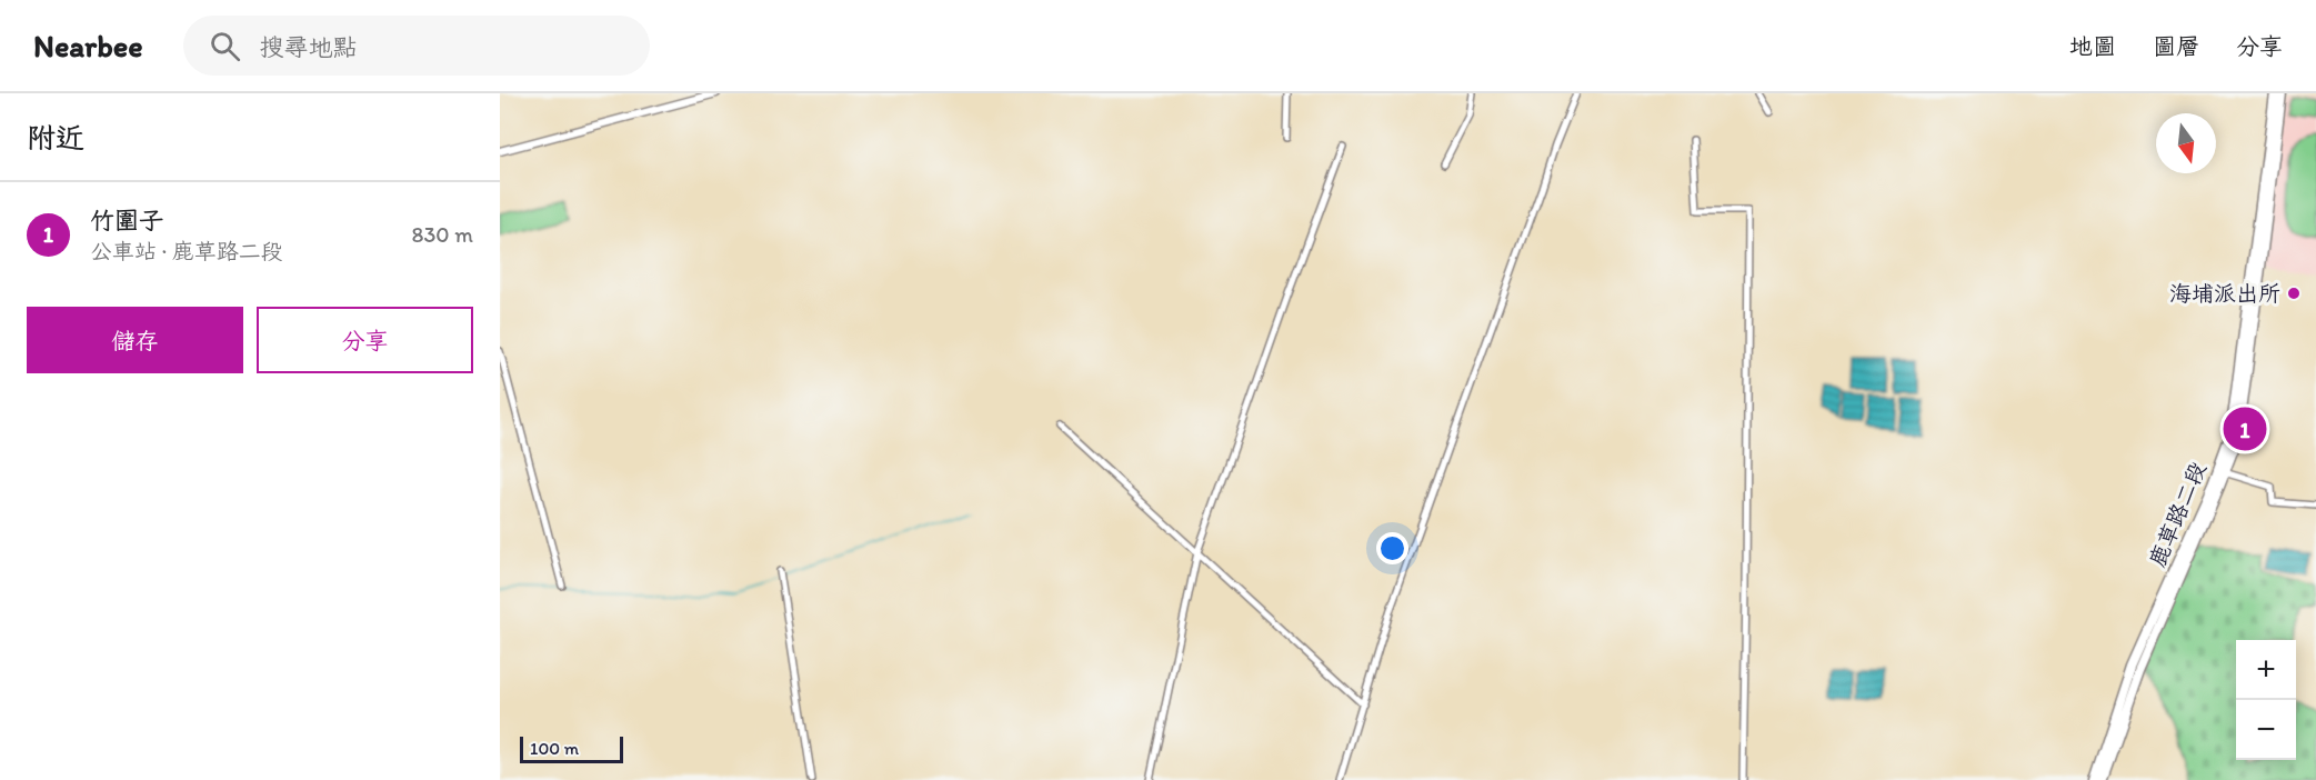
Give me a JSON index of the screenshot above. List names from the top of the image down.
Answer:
{
  "streets": {
    "main road": ["鹿草路二段"]
  },
  "places": ["海埔派出所"],
  "scale_bar": "100 m",
  "north": "bottom",
  "page": {
    "header": "Nearbee",
    "search": "搜尋地點",
    "nav": ["地圖", "圖層", "分享"],
    "heading": "附近",
    "list": [
      {
        "mark": "1",
        "name": "竹圍子",
        "note": "公車站 · 鹿草路二段",
        "value": "830 m"
      }
    ],
    "buttons": ["儲存", "分享"],
    "pins": "1",
    "map_buttons": ["+", "−"],
    "scale": "100 m"
  }
}
